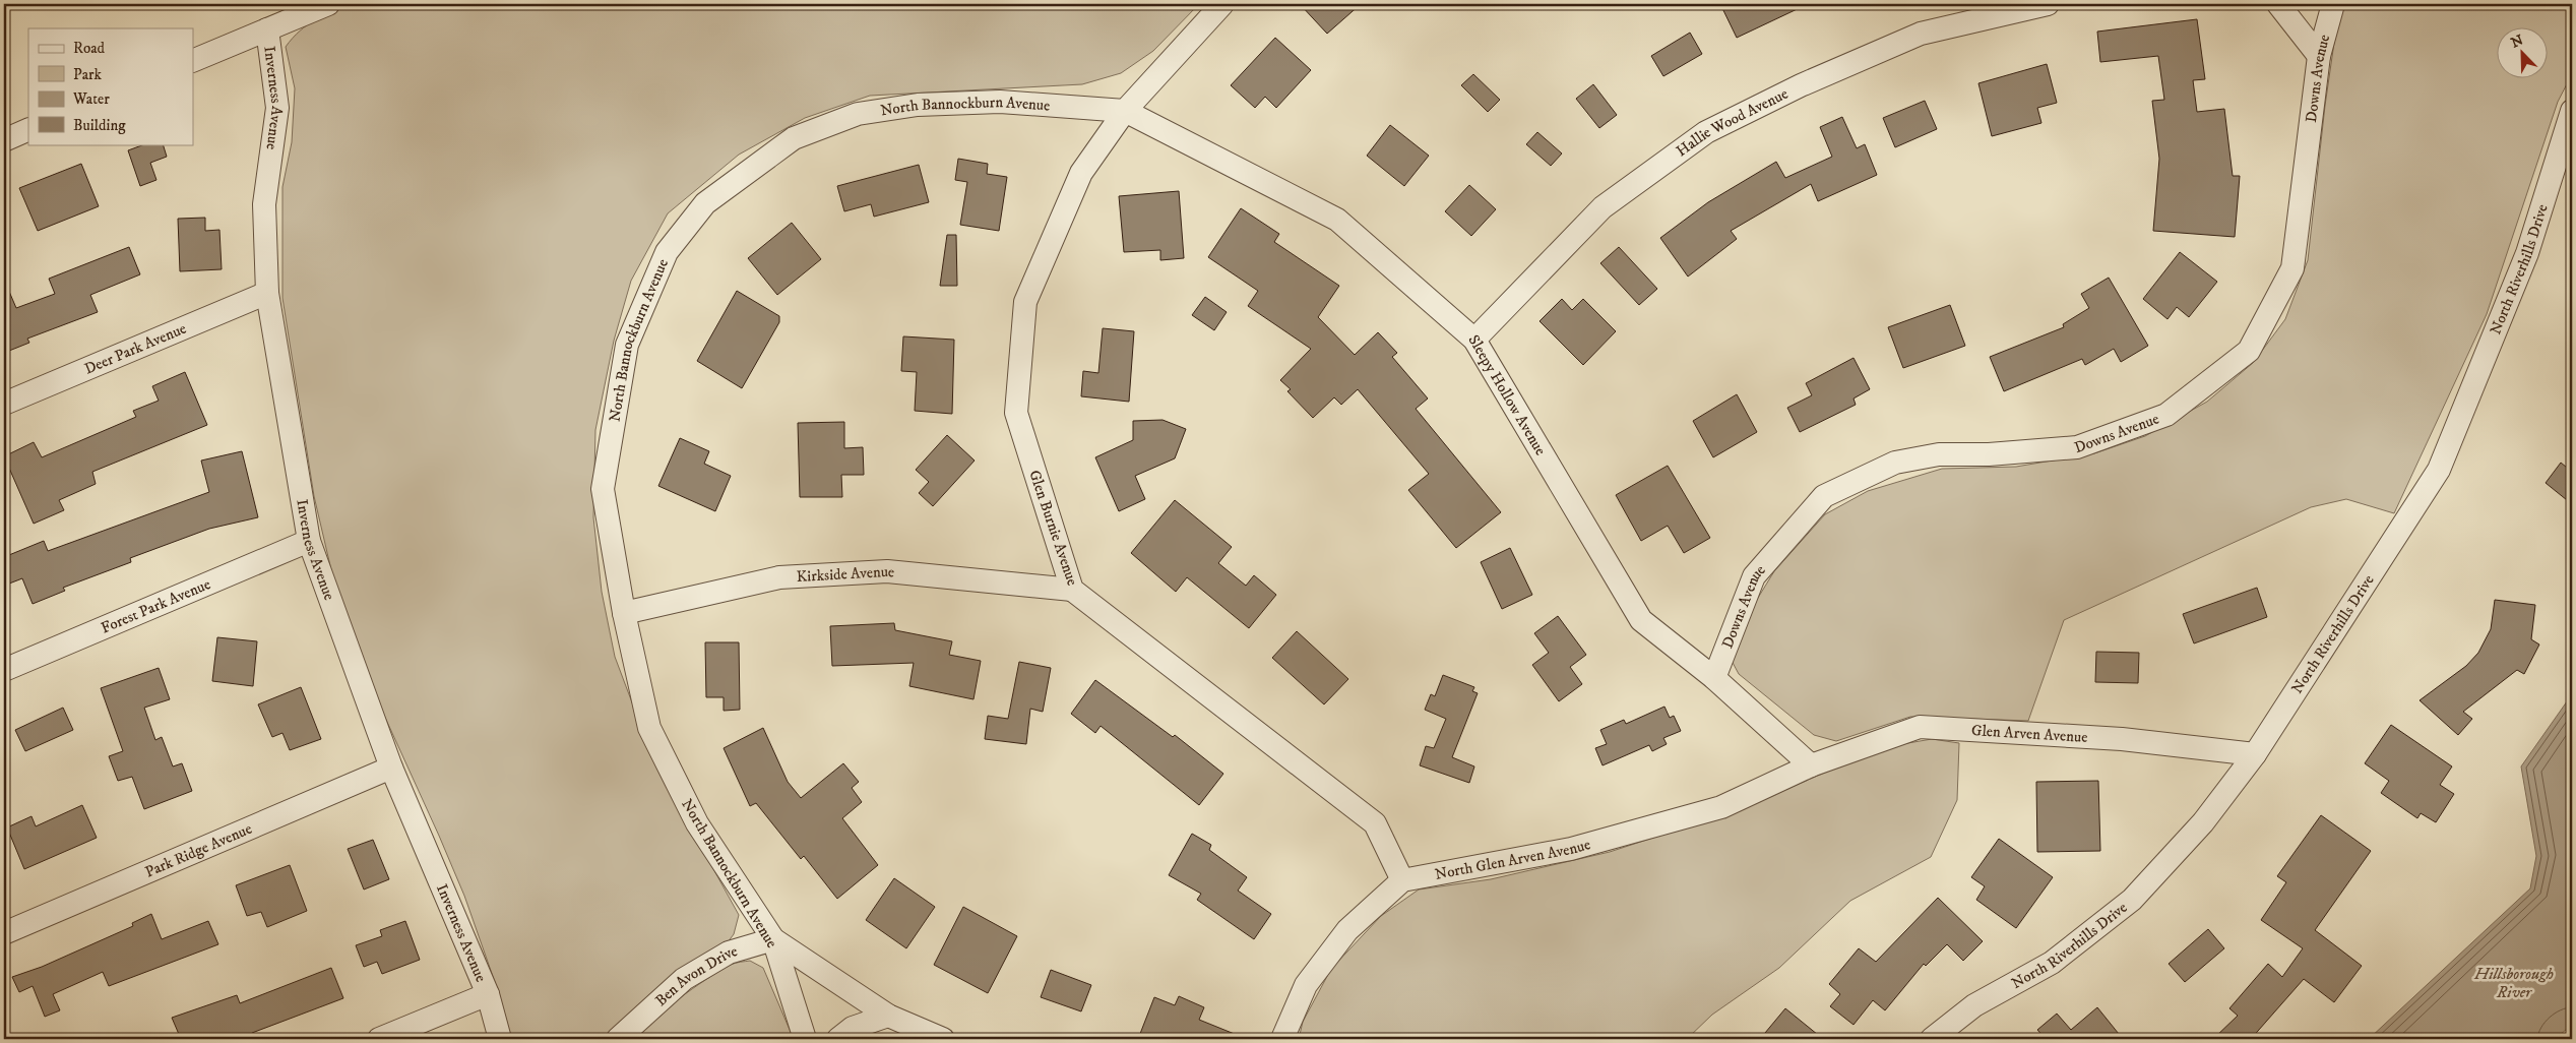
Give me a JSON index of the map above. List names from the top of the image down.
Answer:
{
  "streets": {
    "street": [
      "Downs Avenue",
      "Inverness Avenue",
      "North Bannockburn Avenue",
      "Hallie Wood Avenue",
      "North Riverhills Drive",
      "Deer Park Avenue",
      "Sleepy Hollow Avenue",
      "Glen Burnie Avenue",
      "Kirkside Avenue",
      "Forest Park Avenue",
      "Glen Arven Avenue",
      "Park Ridge Avenue",
      "North Glen Arven Avenue",
      "Ben Avon Drive"
    ]
  },
  "crossings": [
    ["Downs Avenue", "Sleepy Hollow Avenue"],
    ["Inverness Avenue", "Deer Park Avenue"],
    ["Inverness Avenue", "Forest Park Avenue"],
    ["Inverness Avenue", "Park Ridge Avenue"],
    ["North Bannockburn Avenue", "Sleepy Hollow Avenue"],
    ["North Bannockburn Avenue", "Glen Burnie Avenue"],
    ["North Bannockburn Avenue", "Kirkside Avenue"],
    ["North Bannockburn Avenue", "Ben Avon Drive"],
    ["Hallie Wood Avenue", "Sleepy Hollow Avenue"],
    ["North Riverhills Drive", "Glen Arven Avenue"],
    ["Sleepy Hollow Avenue", "Glen Burnie Avenue"],
    ["Sleepy Hollow Avenue", "Glen Arven Avenue"],
    ["Sleepy Hollow Avenue", "North Glen Arven Avenue"],
    ["Glen Burnie Avenue", "Kirkside Avenue"],
    ["Glen Burnie Avenue", "North Glen Arven Avenue"],
    ["Glen Arven Avenue", "North Glen Arven Avenue"]
  ],
  "water": ["Hillsborough River"],
  "legend": [
    "Road",
    "Park",
    "Water",
    "Building"
  ],
  "north": "top left"
}
